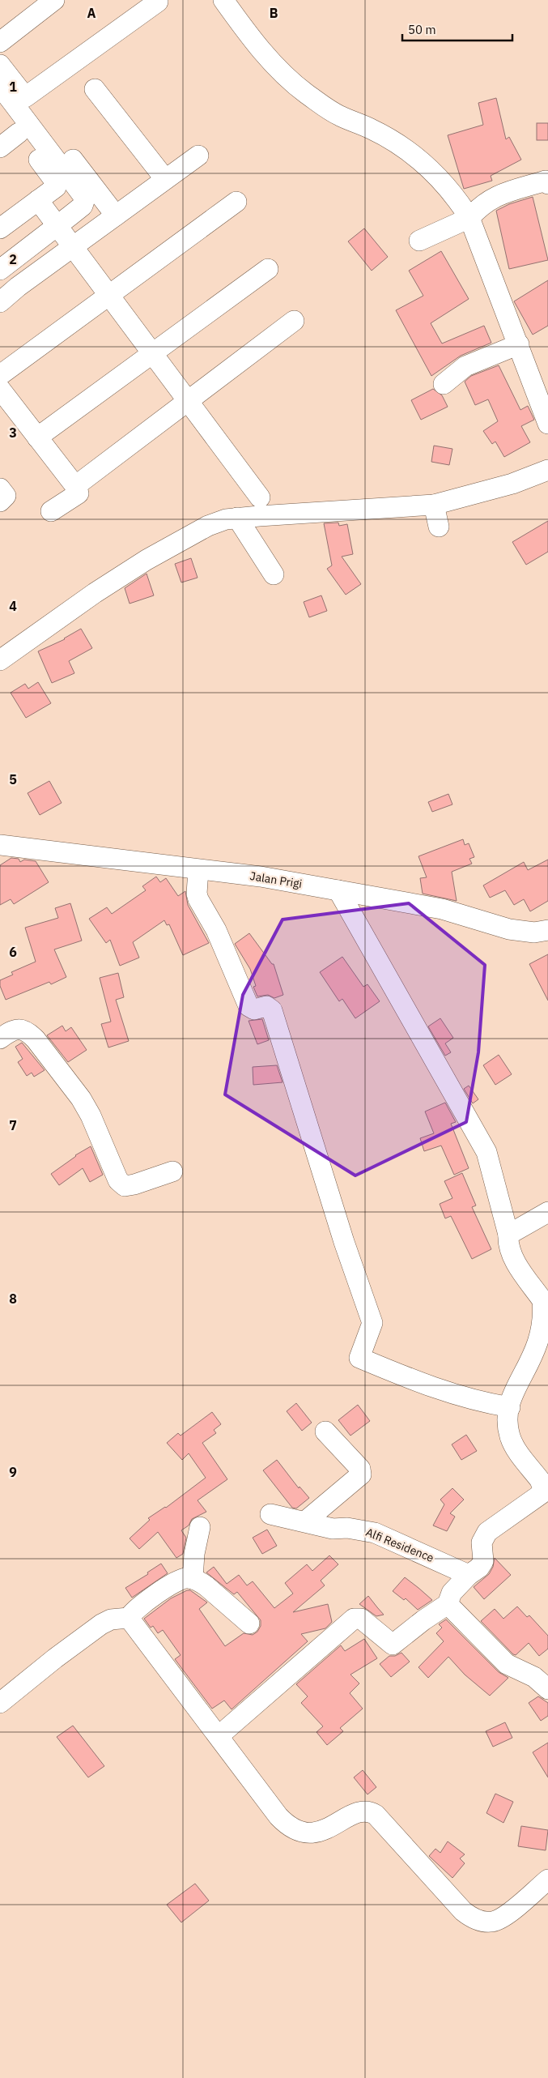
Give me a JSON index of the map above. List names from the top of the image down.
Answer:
{
  "streets": {
    "street": ["Jalan Prigi", "Alfi Residence"]
  },
  "scale_bar": "50 m",
  "grid": {
    "columns": ["A", "B"],
    "rows": [
      "1",
      "2",
      "3",
      "4",
      "5",
      "6",
      "7",
      "8",
      "9"
    ]
  }
}
